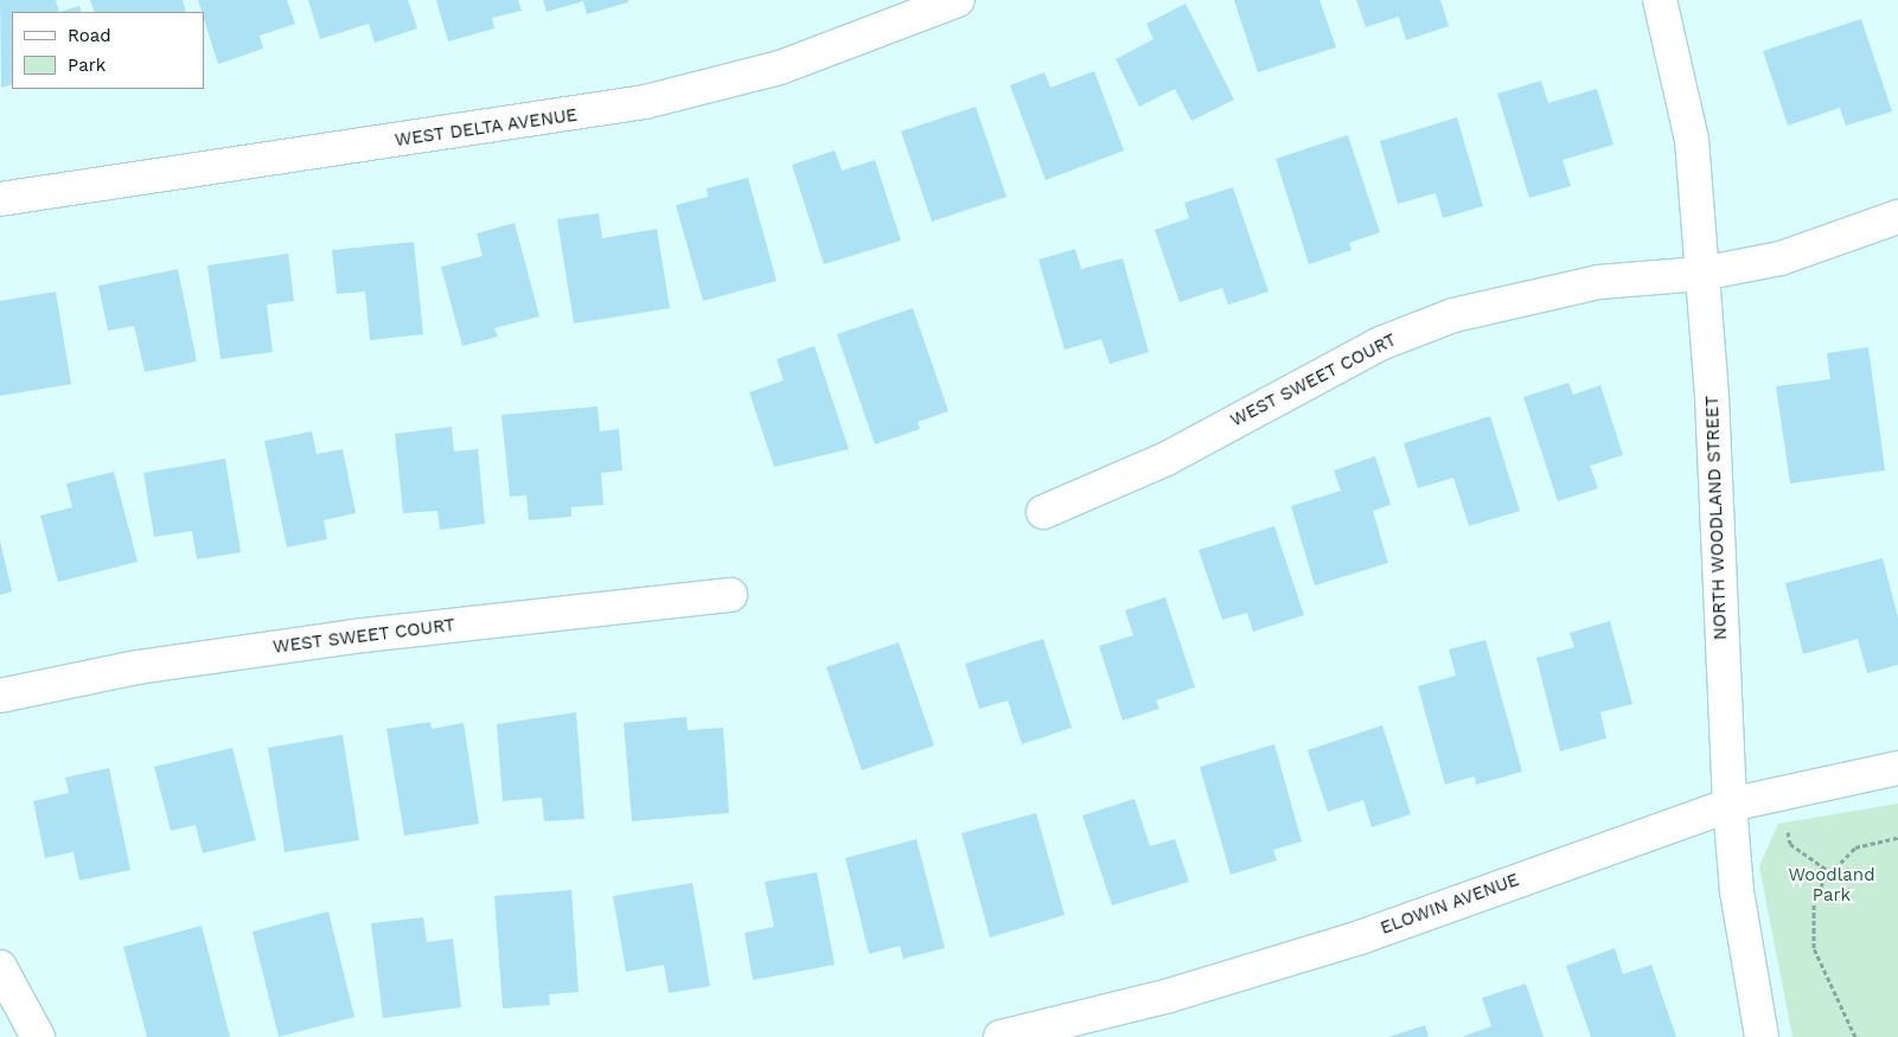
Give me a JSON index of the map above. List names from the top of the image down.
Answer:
{
  "streets": {
    "street": [
      "WEST DELTA AVENUE",
      "WEST SWEET COURT",
      "NORTH WOODLAND STREET",
      "ELOWIN AVENUE"
    ]
  },
  "crossings": [
    ["WEST SWEET COURT", "NORTH WOODLAND STREET"],
    ["NORTH WOODLAND STREET", "ELOWIN AVENUE"]
  ],
  "parks": ["Woodland Park"],
  "legend": ["Road", "Park"]
}
